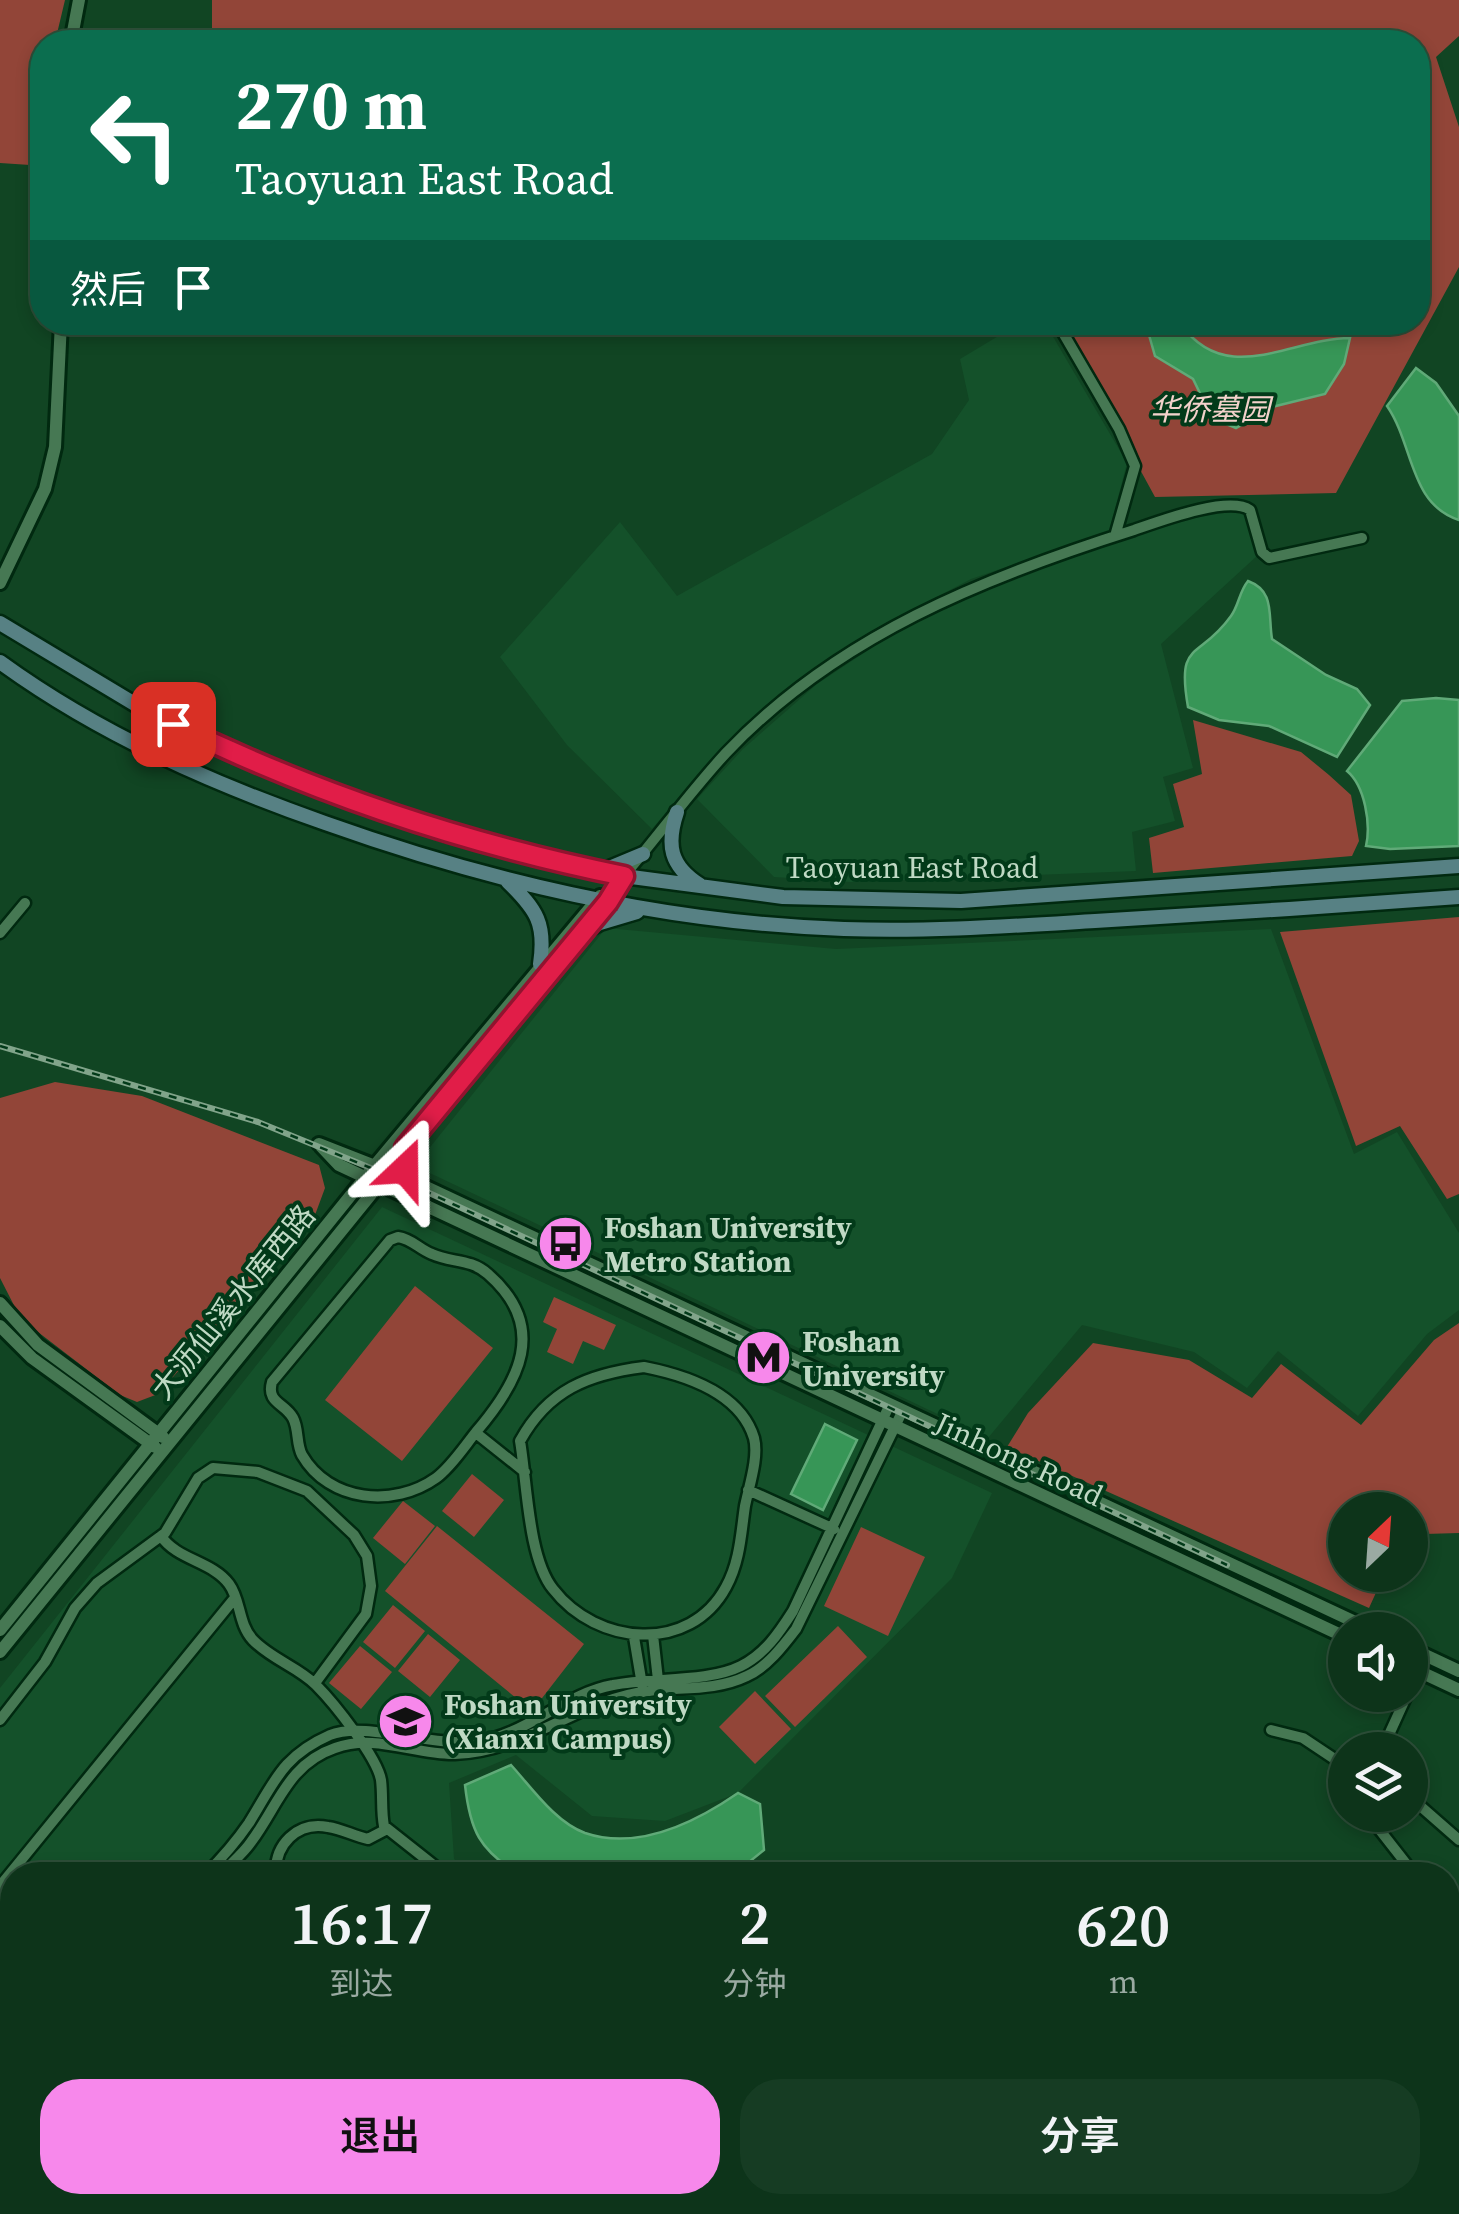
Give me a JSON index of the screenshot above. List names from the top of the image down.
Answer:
{
  "streets": {
    "main road": ["Taoyuan East Road"],
    "street": ["大沥仙溪水库西路", "Jinhong Road"]
  },
  "crossings": [
    ["大沥仙溪水库西路", "Jinhong Road"]
  ],
  "parks": ["华侨墓园"],
  "places": {
    "bus stop": ["Foshan University Metro Station"],
    "metro station": ["Foshan University"],
    "school or university": ["Foshan University (Xianxi Campus)"]
  },
  "north": "top right",
  "page": {
    "turn": ["270 m", "Taoyuan East Road"],
    "then": "然后",
    "eta": [
      "16:17",
      "到达",
      "2",
      "分钟",
      "620",
      "m"
    ],
    "buttons": ["退出", "分享"]
  }
}
